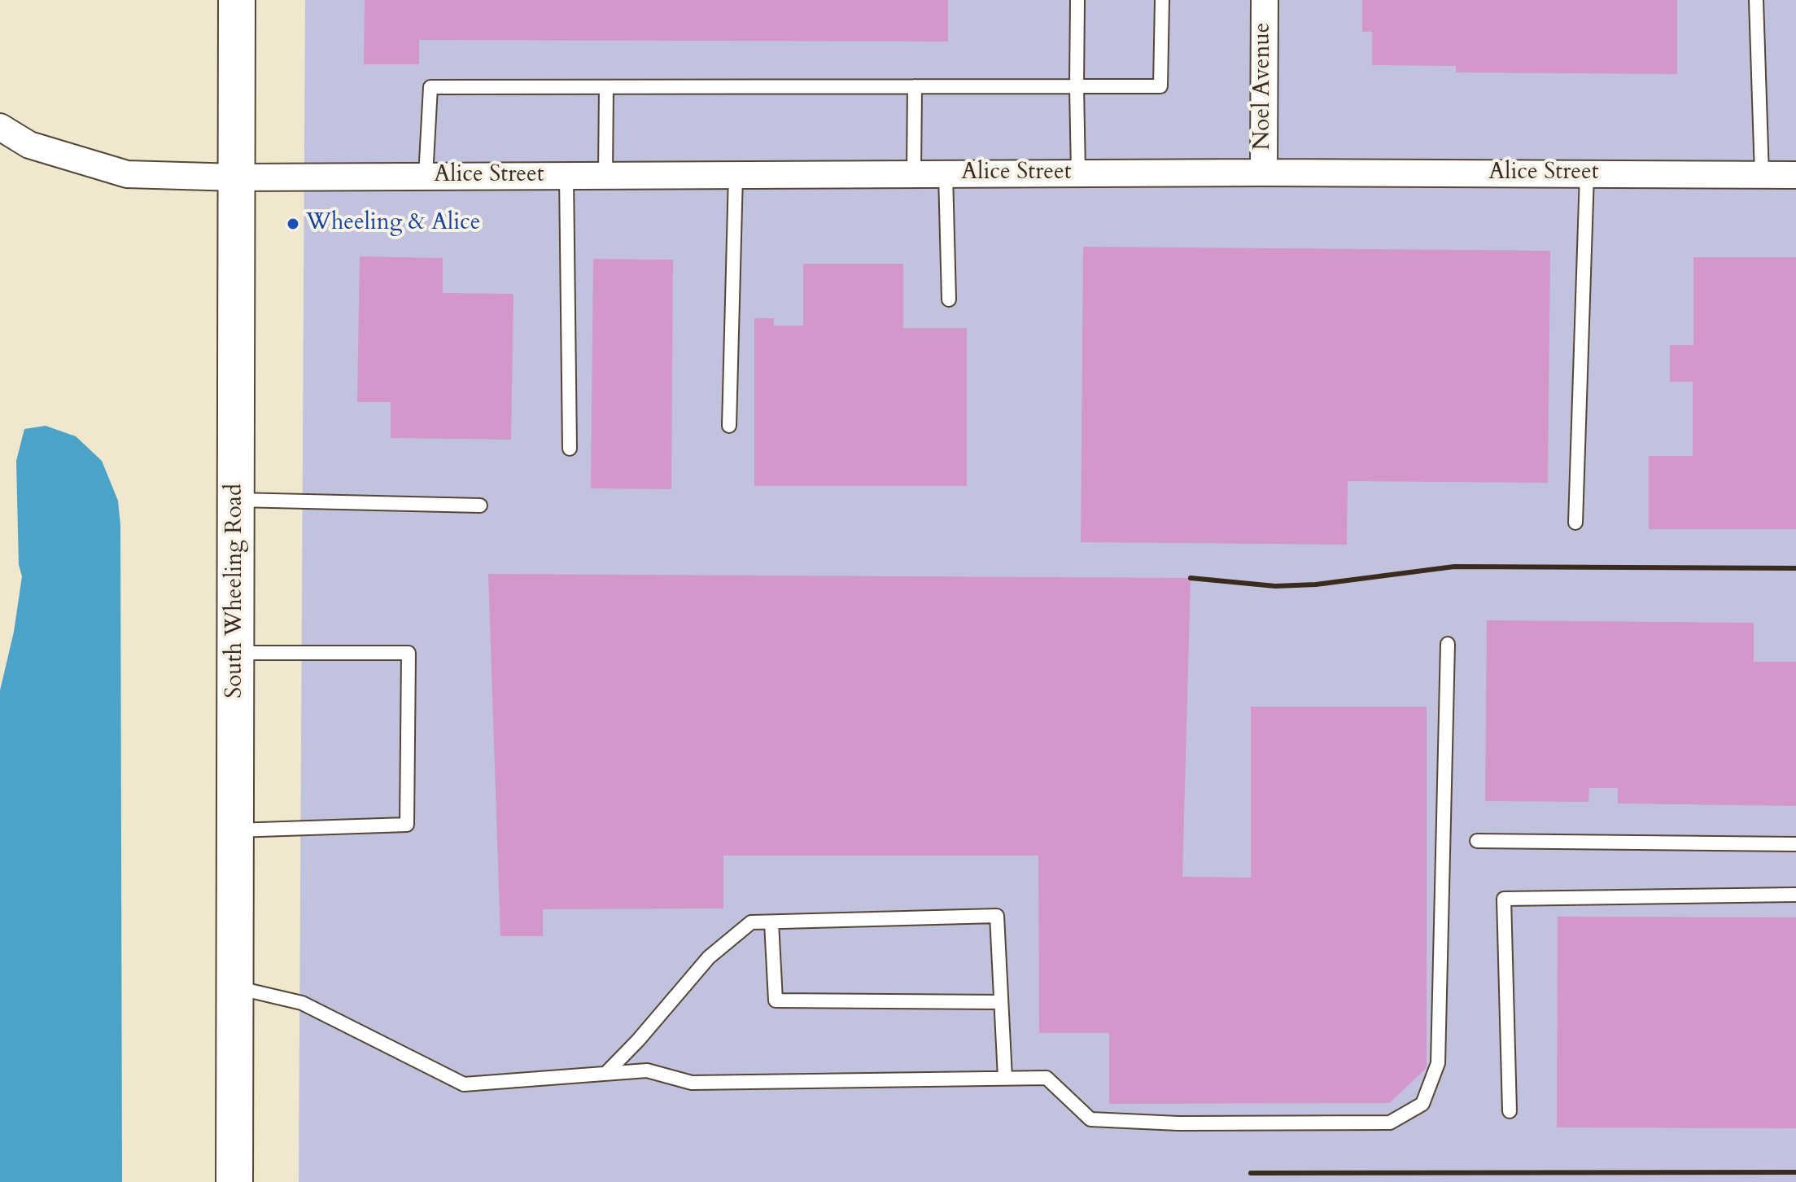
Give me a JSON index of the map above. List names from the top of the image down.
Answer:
{
  "streets": {
    "main road": ["South Wheeling Road"],
    "street": ["Noel Avenue", "Alice Street"]
  },
  "crossings": [
    ["Noel Avenue", "Alice Street"],
    ["Alice Street", "South Wheeling Road"]
  ],
  "places": ["Wheeling & Alice"]
}
